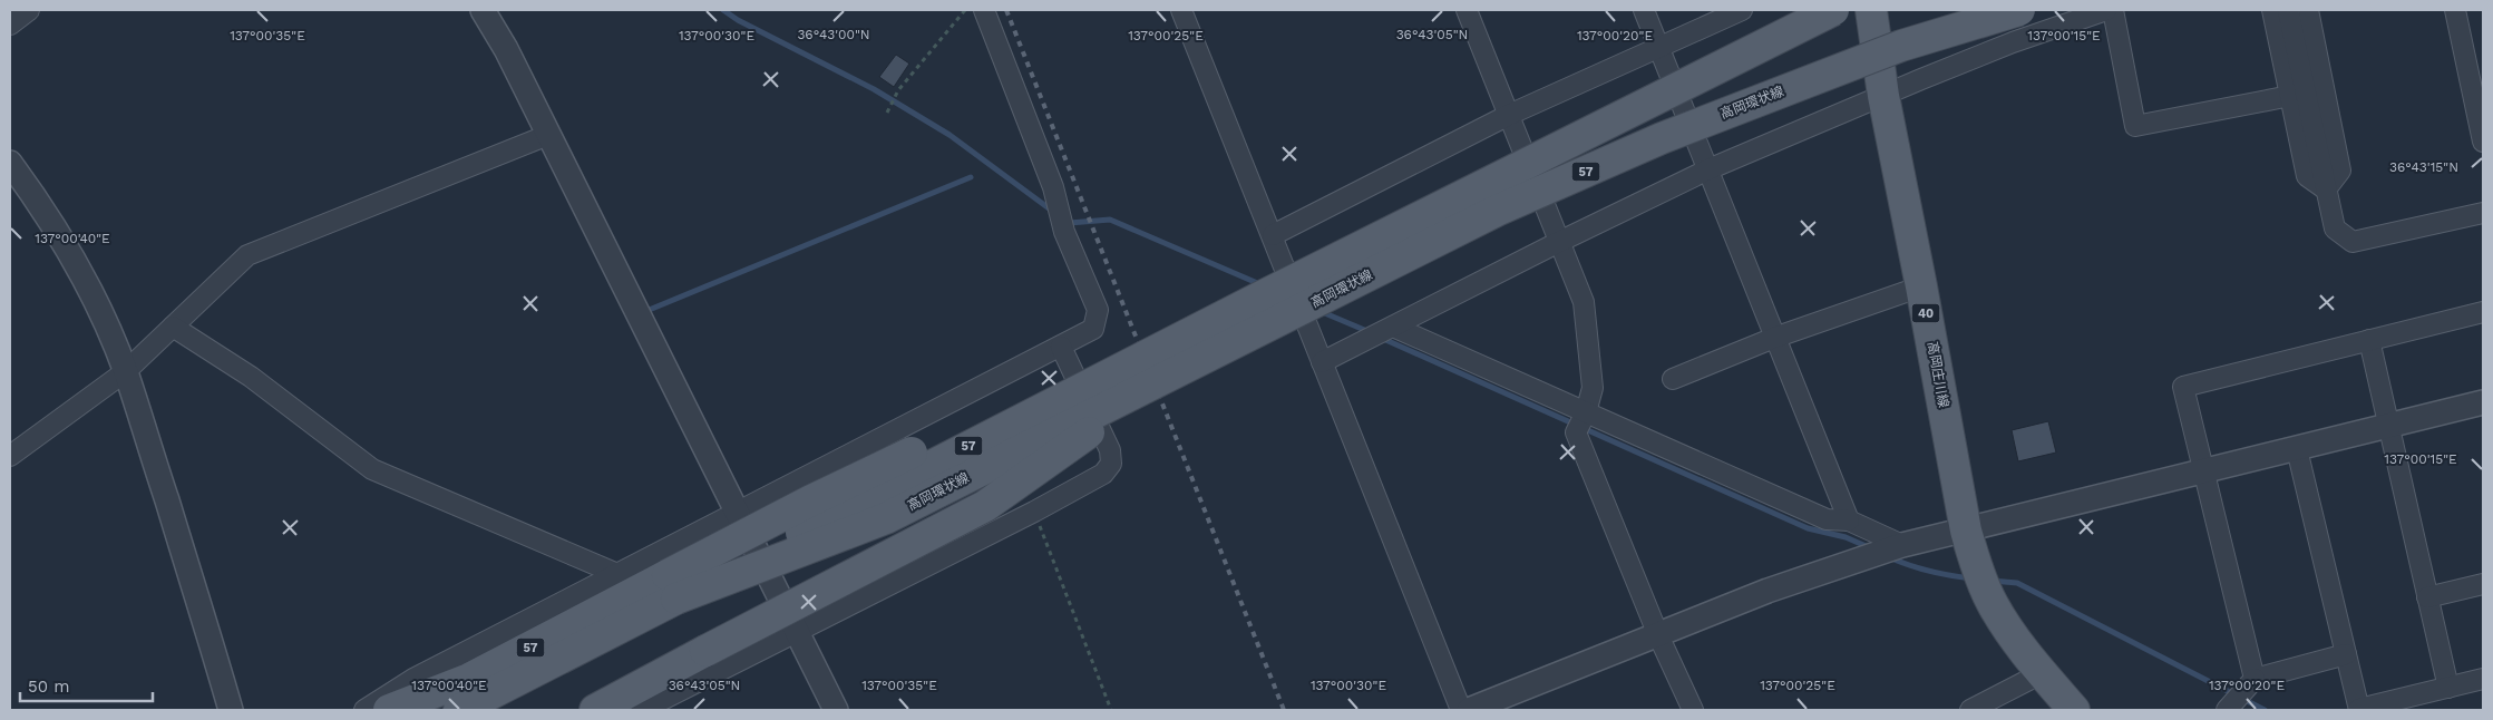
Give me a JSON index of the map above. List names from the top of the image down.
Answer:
{
  "streets": {
    "main road": [
      "高岡環状線",
      "57",
      "40",
      "高岡庄川線"
    ]
  },
  "crossings": [
    ["高岡環状線", "57"]
  ],
  "scale_bar": "50 m",
  "coordinates": [
    "36°43'00\"N",
    "36°43'05\"N",
    "137°00'35\"E",
    "137°00'30\"E",
    "137°00'25\"E",
    "137°00'20\"E",
    "137°00'15\"E",
    "36°43'15\"N",
    "137°00'40\"E"
  ]
}
